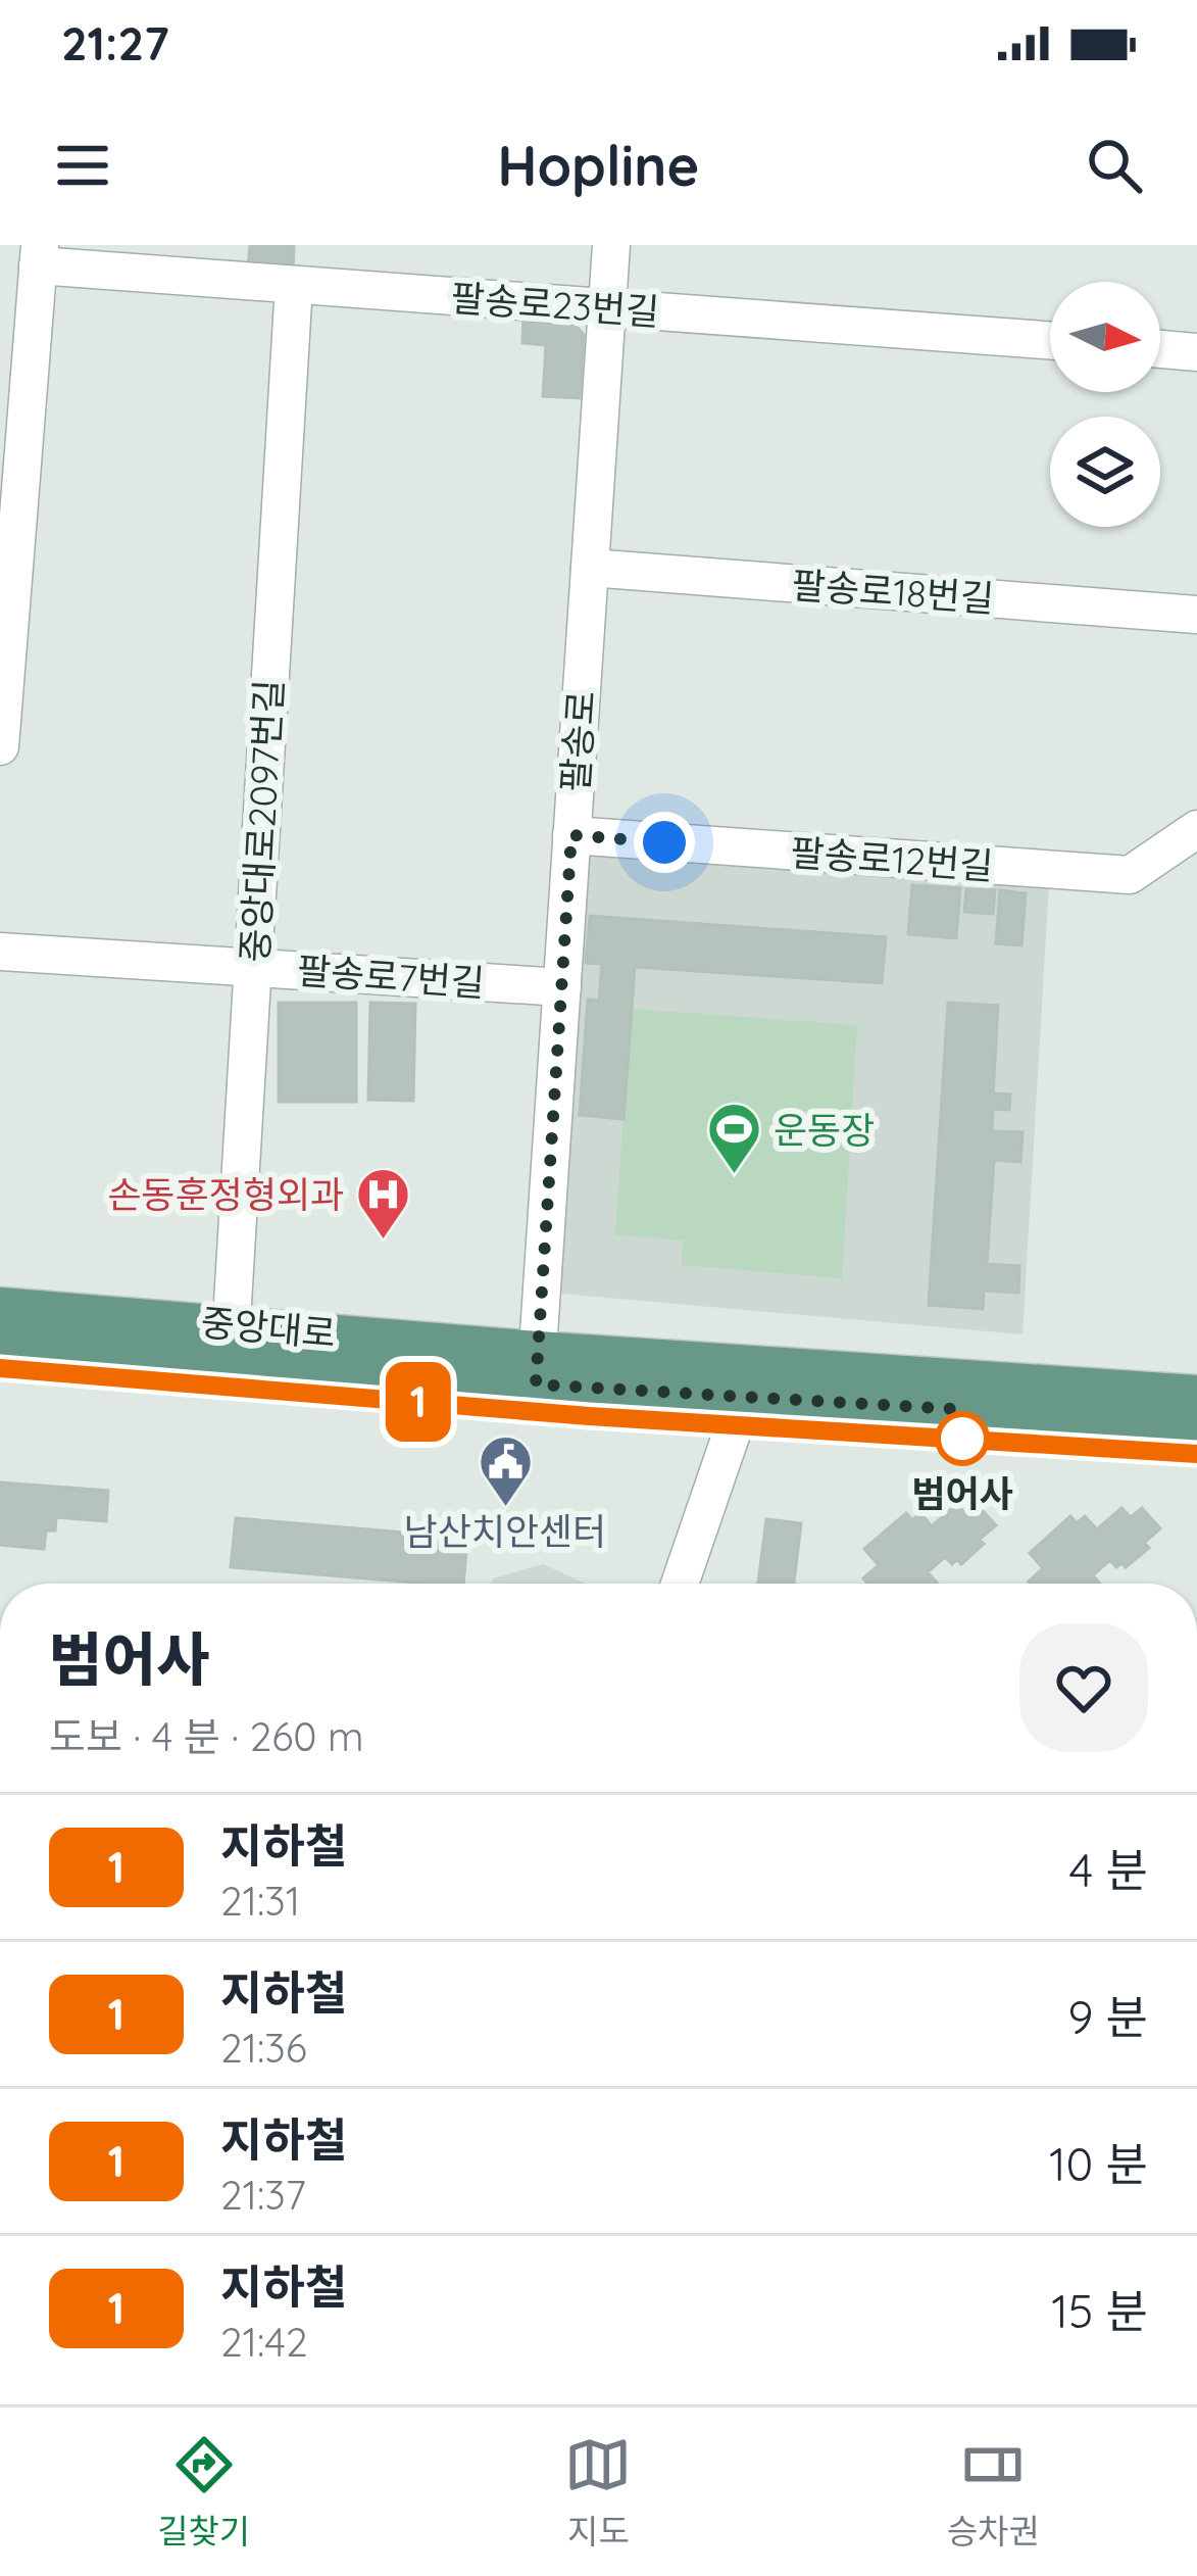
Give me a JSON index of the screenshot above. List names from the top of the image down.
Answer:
{
  "streets": {
    "main road": ["중앙대로"],
    "street": [
      "팔송로23번길",
      "팔송로18번길",
      "팔송로",
      "중앙대로2097번길",
      "팔송로12번길",
      "팔송로7번길"
    ]
  },
  "crossings": [
    ["팔송로23번길", "팔송로"],
    ["팔송로23번길", "중앙대로2097번길"],
    ["팔송로18번길", "팔송로"],
    ["팔송로", "팔송로12번길"],
    ["팔송로", "팔송로7번길"],
    ["팔송로", "중앙대로"],
    ["중앙대로2097번길", "팔송로7번길"],
    ["중앙대로2097번길", "중앙대로"]
  ],
  "places": {
    "sports": ["운동장"],
    "hospital": ["손동훈정형외과"],
    "other": ["범어사"],
    "public building": ["남산치안센터"]
  },
  "lines": ["metro line 1"],
  "north": "right",
  "page": {
    "status": "21:27",
    "header": "Hopline",
    "on_map": "1",
    "heading": ["범어사", "도보 · 4 분 · 260 m"],
    "list": [
      {
        "mark": "1",
        "name": "지하철",
        "note": "21:31",
        "value": "4 분"
      },
      {
        "mark": "1",
        "name": "지하철",
        "note": "21:36",
        "value": "9 분"
      },
      {
        "mark": "1",
        "name": "지하철",
        "note": "21:37",
        "value": "10 분"
      },
      {
        "mark": "1",
        "name": "지하철",
        "note": "21:42",
        "value": "15 분"
      }
    ],
    "tabs": ["길찾기", "지도", "승차권"]
  }
}
